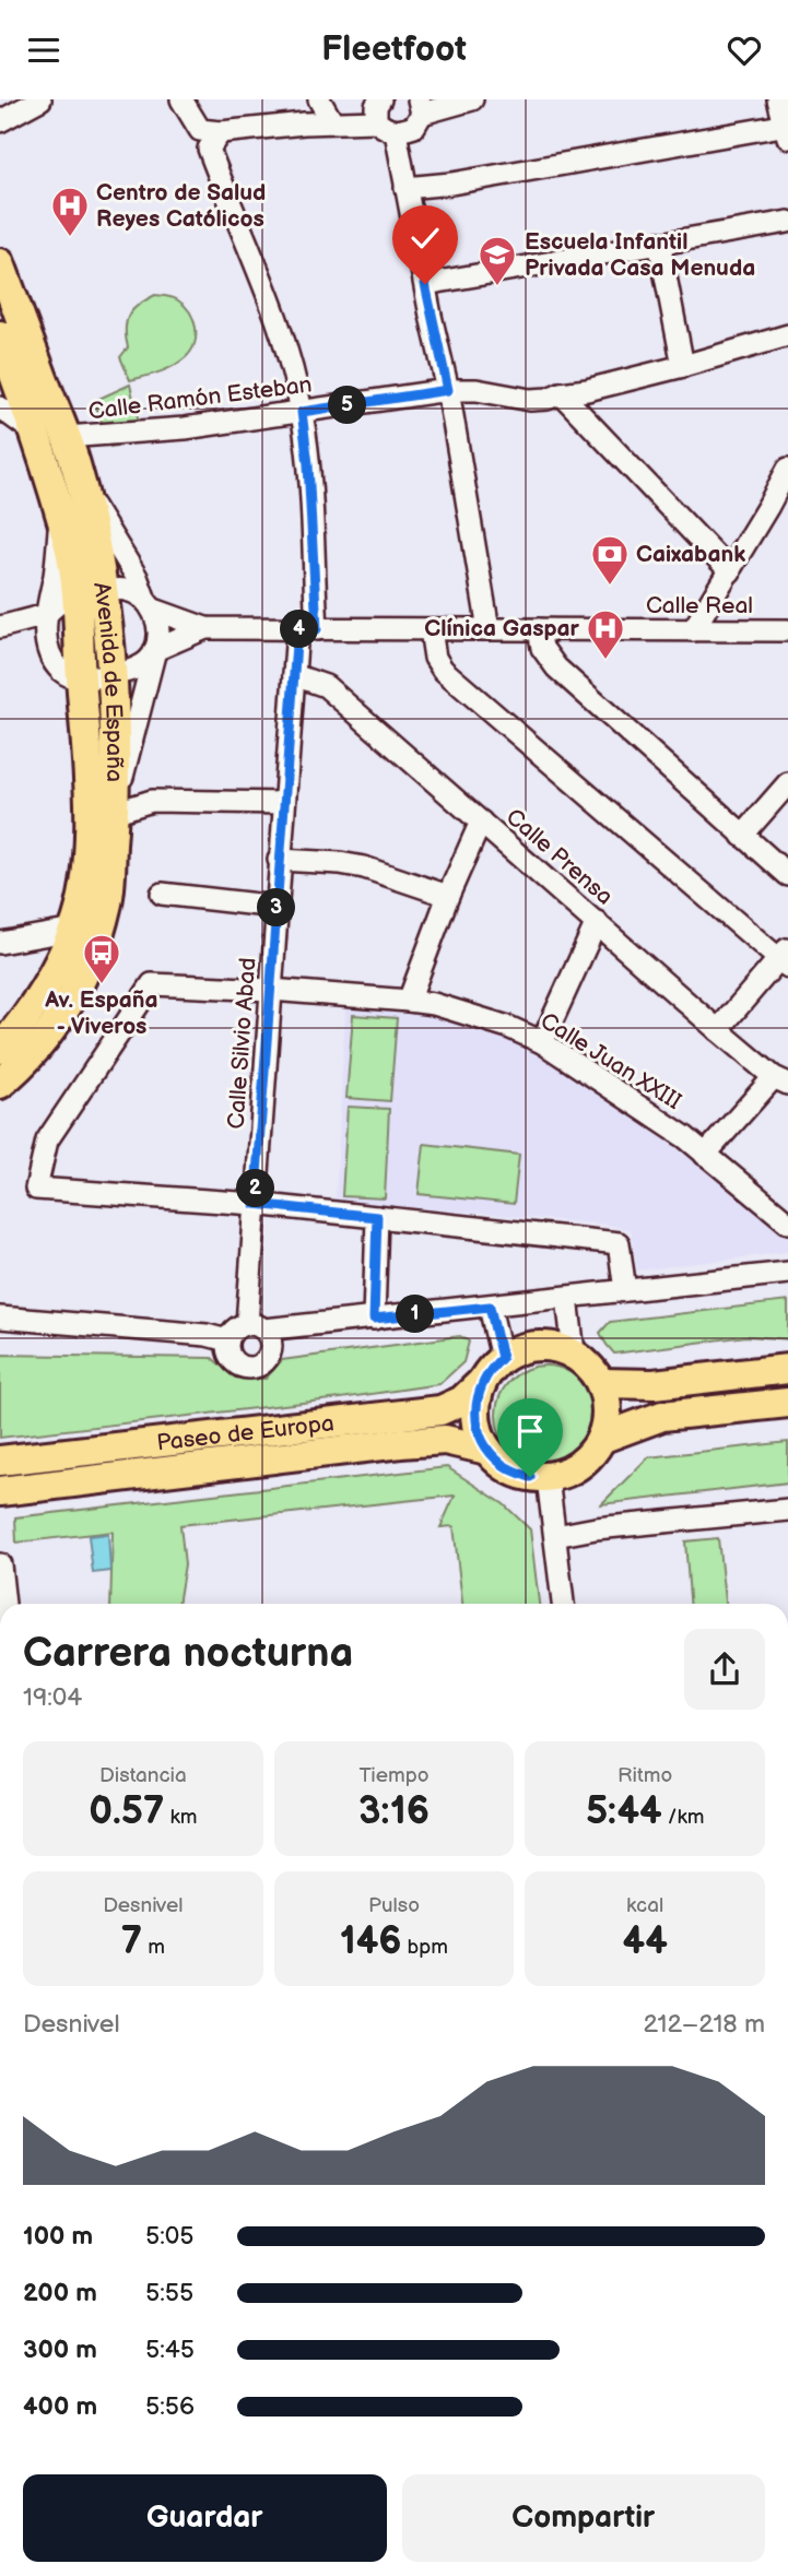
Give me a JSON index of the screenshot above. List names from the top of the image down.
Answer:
{
  "streets": {
    "main road": ["Avenida de España", "Paseo de Europa"],
    "street": [
      "Calle Ramón Esteban",
      "Calle Real",
      "Calle Prensa",
      "Calle Silvio Abad",
      "Calle Juan XXIII"
    ]
  },
  "crossings": [
    ["Calle Ramón Esteban", "Avenida de España"],
    ["Calle Ramón Esteban", "Calle Silvio Abad"],
    ["Calle Real", "Avenida de España"],
    ["Calle Real", "Calle Silvio Abad"],
    ["Calle Prensa", "Calle Silvio Abad"],
    ["Calle Silvio Abad", "Calle Juan XXIII"]
  ],
  "places": {
    "hospital": ["Centro de Salud Reyes Católicos", "Clínica Gaspar"],
    "school or university": ["Escuela Infantil Privada Casa Menuda"],
    "bank": ["Caixabank"],
    "bus stop": ["Av. España - Viveros"]
  },
  "page": {
    "header": "Fleetfoot",
    "pins": [
      "5",
      "4",
      "3",
      "2",
      "1"
    ],
    "heading": ["Carrera nocturna", "19:04"],
    "stats": [
      ["Distancia", "0.57 km"],
      ["Tiempo", "3:16"],
      ["Ritmo", "5:44 /km"],
      ["Desnivel", "7 m"],
      ["Pulso", "146 bpm"],
      ["kcal", "44"]
    ],
    "chart": ["Desnivel", "212–218 m"],
    "list": [
      {
        "name": "100 m",
        "note": "5:05"
      },
      {
        "name": "200 m",
        "note": "5:55"
      },
      {
        "name": "300 m",
        "note": "5:45"
      },
      {
        "name": "400 m",
        "note": "5:56"
      }
    ],
    "buttons": ["Guardar", "Compartir"]
  }
}
